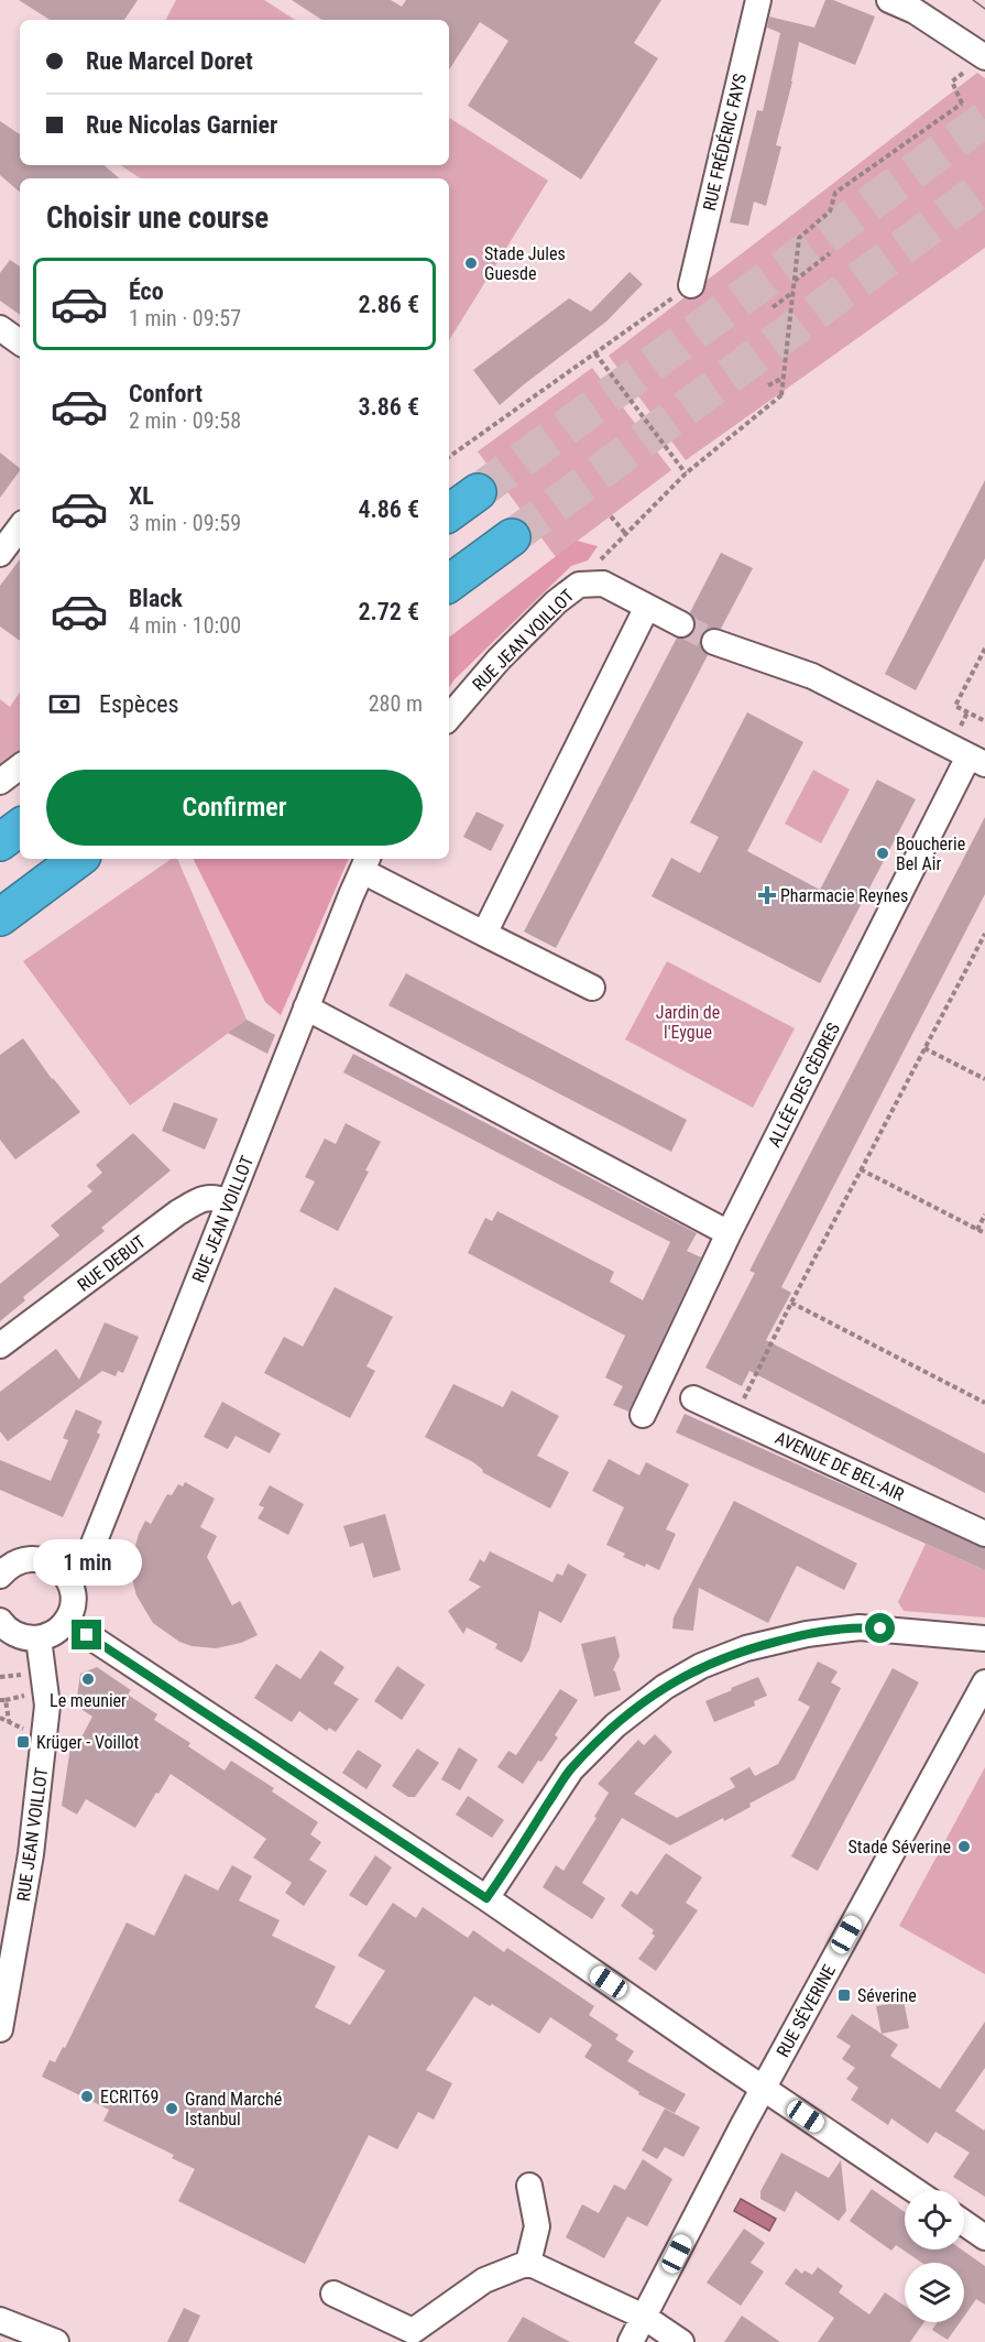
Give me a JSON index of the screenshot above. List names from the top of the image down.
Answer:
{
  "streets": {
    "street": [
      "RUE FRÉDÉRIC FAYS",
      "RUE JEAN VOILLOT",
      "ALLÉE DES CÈDRES",
      "RUE DEBUT",
      "AVENUE DE BEL-AIR",
      "RUE SÉVERINE"
    ]
  },
  "crossings": [
    ["RUE JEAN VOILLOT", "RUE DEBUT"]
  ],
  "parks": ["Jardin de l'Eygue"],
  "places": {
    "other": [
      "Stade Jules Guesde",
      "Boucherie Bel Air",
      "Le meunier",
      "Stade Séverine",
      "ECRIT69",
      "Grand Marché Istanbul"
    ],
    "health": ["Pharmacie Reynes"],
    "transit": ["Krüger - Voillot", "Séverine"]
  },
  "page": {
    "banner": ["Rue Marcel Doret", "Rue Nicolas Garnier"],
    "heading": "Choisir une course",
    "list": [
      {
        "name": "Éco",
        "note": "1 min · 09:57",
        "value": "2.86 €"
      },
      {
        "name": "Confort",
        "note": "2 min · 09:58",
        "value": "3.86 €"
      },
      {
        "name": "XL",
        "note": "3 min · 09:59",
        "value": "4.86 €"
      },
      {
        "name": "Black",
        "note": "4 min · 10:00",
        "value": "2.72 €"
      }
    ],
    "pay": ["Espèces", "280 m"],
    "buttons": "Confirmer",
    "bubble": "1 min"
  }
}
